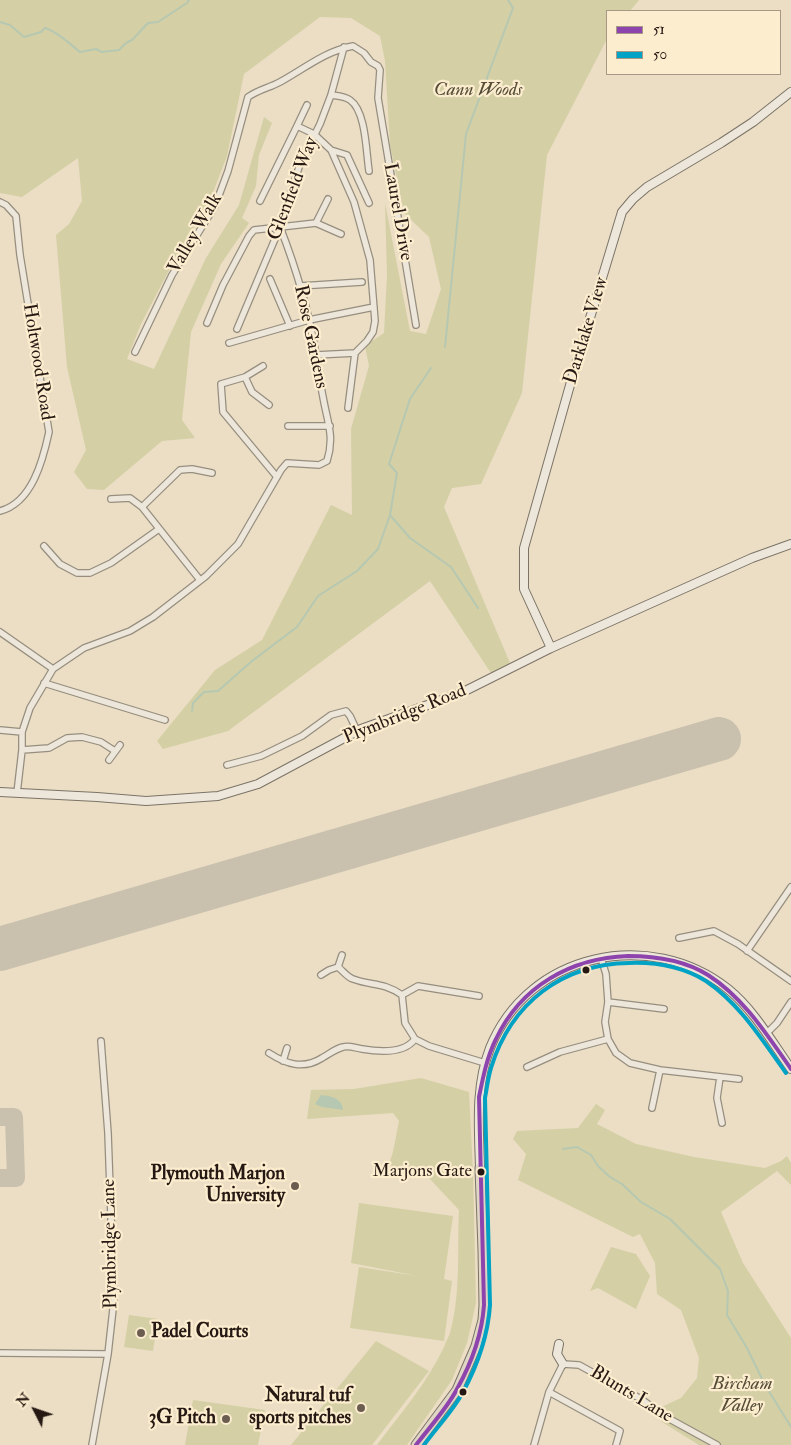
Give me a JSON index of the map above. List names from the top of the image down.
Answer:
{
  "streets": {
    "street": [
      "Glenfield Way",
      "Laurel Drive",
      "Valley Walk",
      "Darklake View",
      "Rose Gardens",
      "Holtwood Road",
      "Plymbridge Road",
      "Plymbridge Lane",
      "Blunts Lane"
    ]
  },
  "crossings": [
    ["Glenfield Way", "Laurel Drive"],
    ["Glenfield Way", "Valley Walk"],
    ["Glenfield Way", "Rose Gardens"],
    ["Laurel Drive", "Valley Walk"],
    ["Darklake View", "Plymbridge Road"]
  ],
  "parks": ["Cann Woods", "Bircham Valley"],
  "places": [
    "Marjons Gate",
    "Plymouth Marjon University",
    "Padel Courts",
    "Natural tuf sports pitches",
    "3G Pitch"
  ],
  "lines": ["transit line 51", "transit line 50"],
  "legend": ["51", "50"],
  "north": "top left"
}
